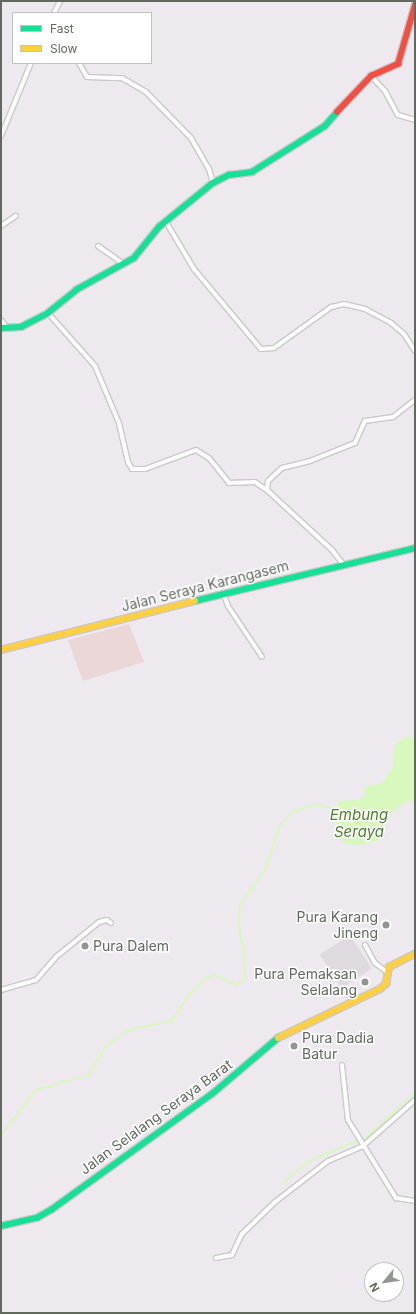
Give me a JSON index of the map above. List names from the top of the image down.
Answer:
{
  "streets": {
    "street": ["Jalan Seraya Karangasem", "Jalan Selalang Seraya Barat"]
  },
  "water": ["Embung Seraya"],
  "places": [
    "Pura Karang Jineng",
    "Pura Dalem",
    "Pura Pemaksan Selalang",
    "Pura Dadia Batur"
  ],
  "legend": ["Fast", "Slow"],
  "north": "bottom left"
}
